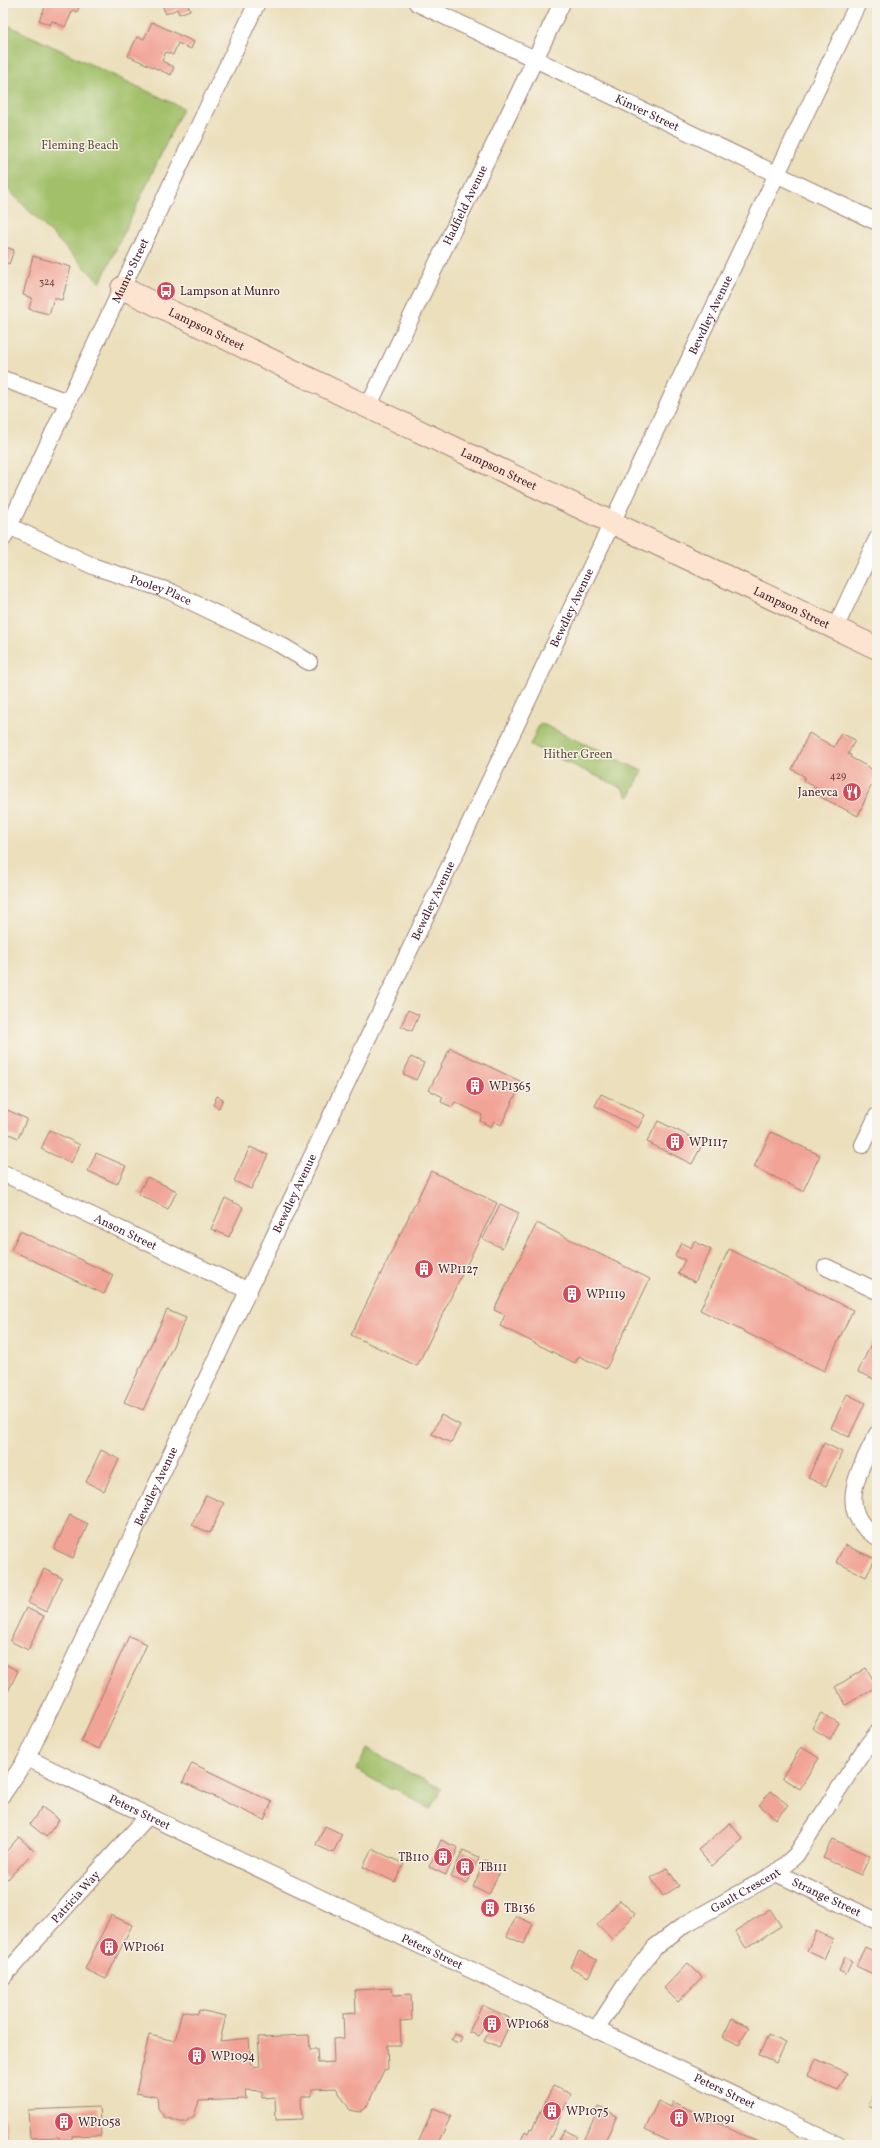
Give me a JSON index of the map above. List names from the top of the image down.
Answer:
{
  "streets": {
    "street": [
      "Kinver Street",
      "Hadfield Avenue",
      "Munro Street",
      "Bewdley Avenue",
      "Lampson Street",
      "Pooley Place",
      "Anson Street",
      "Peters Street",
      "Gault Crescent",
      "Patricia Way",
      "Strange Street"
    ]
  },
  "crossings": [
    ["Kinver Street", "Hadfield Avenue"],
    ["Kinver Street", "Bewdley Avenue"],
    ["Hadfield Avenue", "Lampson Street"],
    ["Munro Street", "Lampson Street"],
    ["Munro Street", "Pooley Place"],
    ["Bewdley Avenue", "Lampson Street"],
    ["Bewdley Avenue", "Anson Street"],
    ["Bewdley Avenue", "Peters Street"],
    ["Peters Street", "Gault Crescent"],
    ["Peters Street", "Patricia Way"],
    ["Gault Crescent", "Strange Street"]
  ],
  "parks": ["Fleming Beach", "Hither Green"],
  "places": {
    "bus stop": ["Lampson at Munro"],
    "restaurant": ["Janevca"],
    "building": [
      "WP1365",
      "WP1117",
      "WP1127",
      "WP1119",
      "TB110",
      "TB111",
      "TB136",
      "WP1061",
      "WP1068",
      "WP1094",
      "WP1075",
      "WP1091",
      "WP1058"
    ]
  },
  "house_numbers": ["324", "429"]
}
